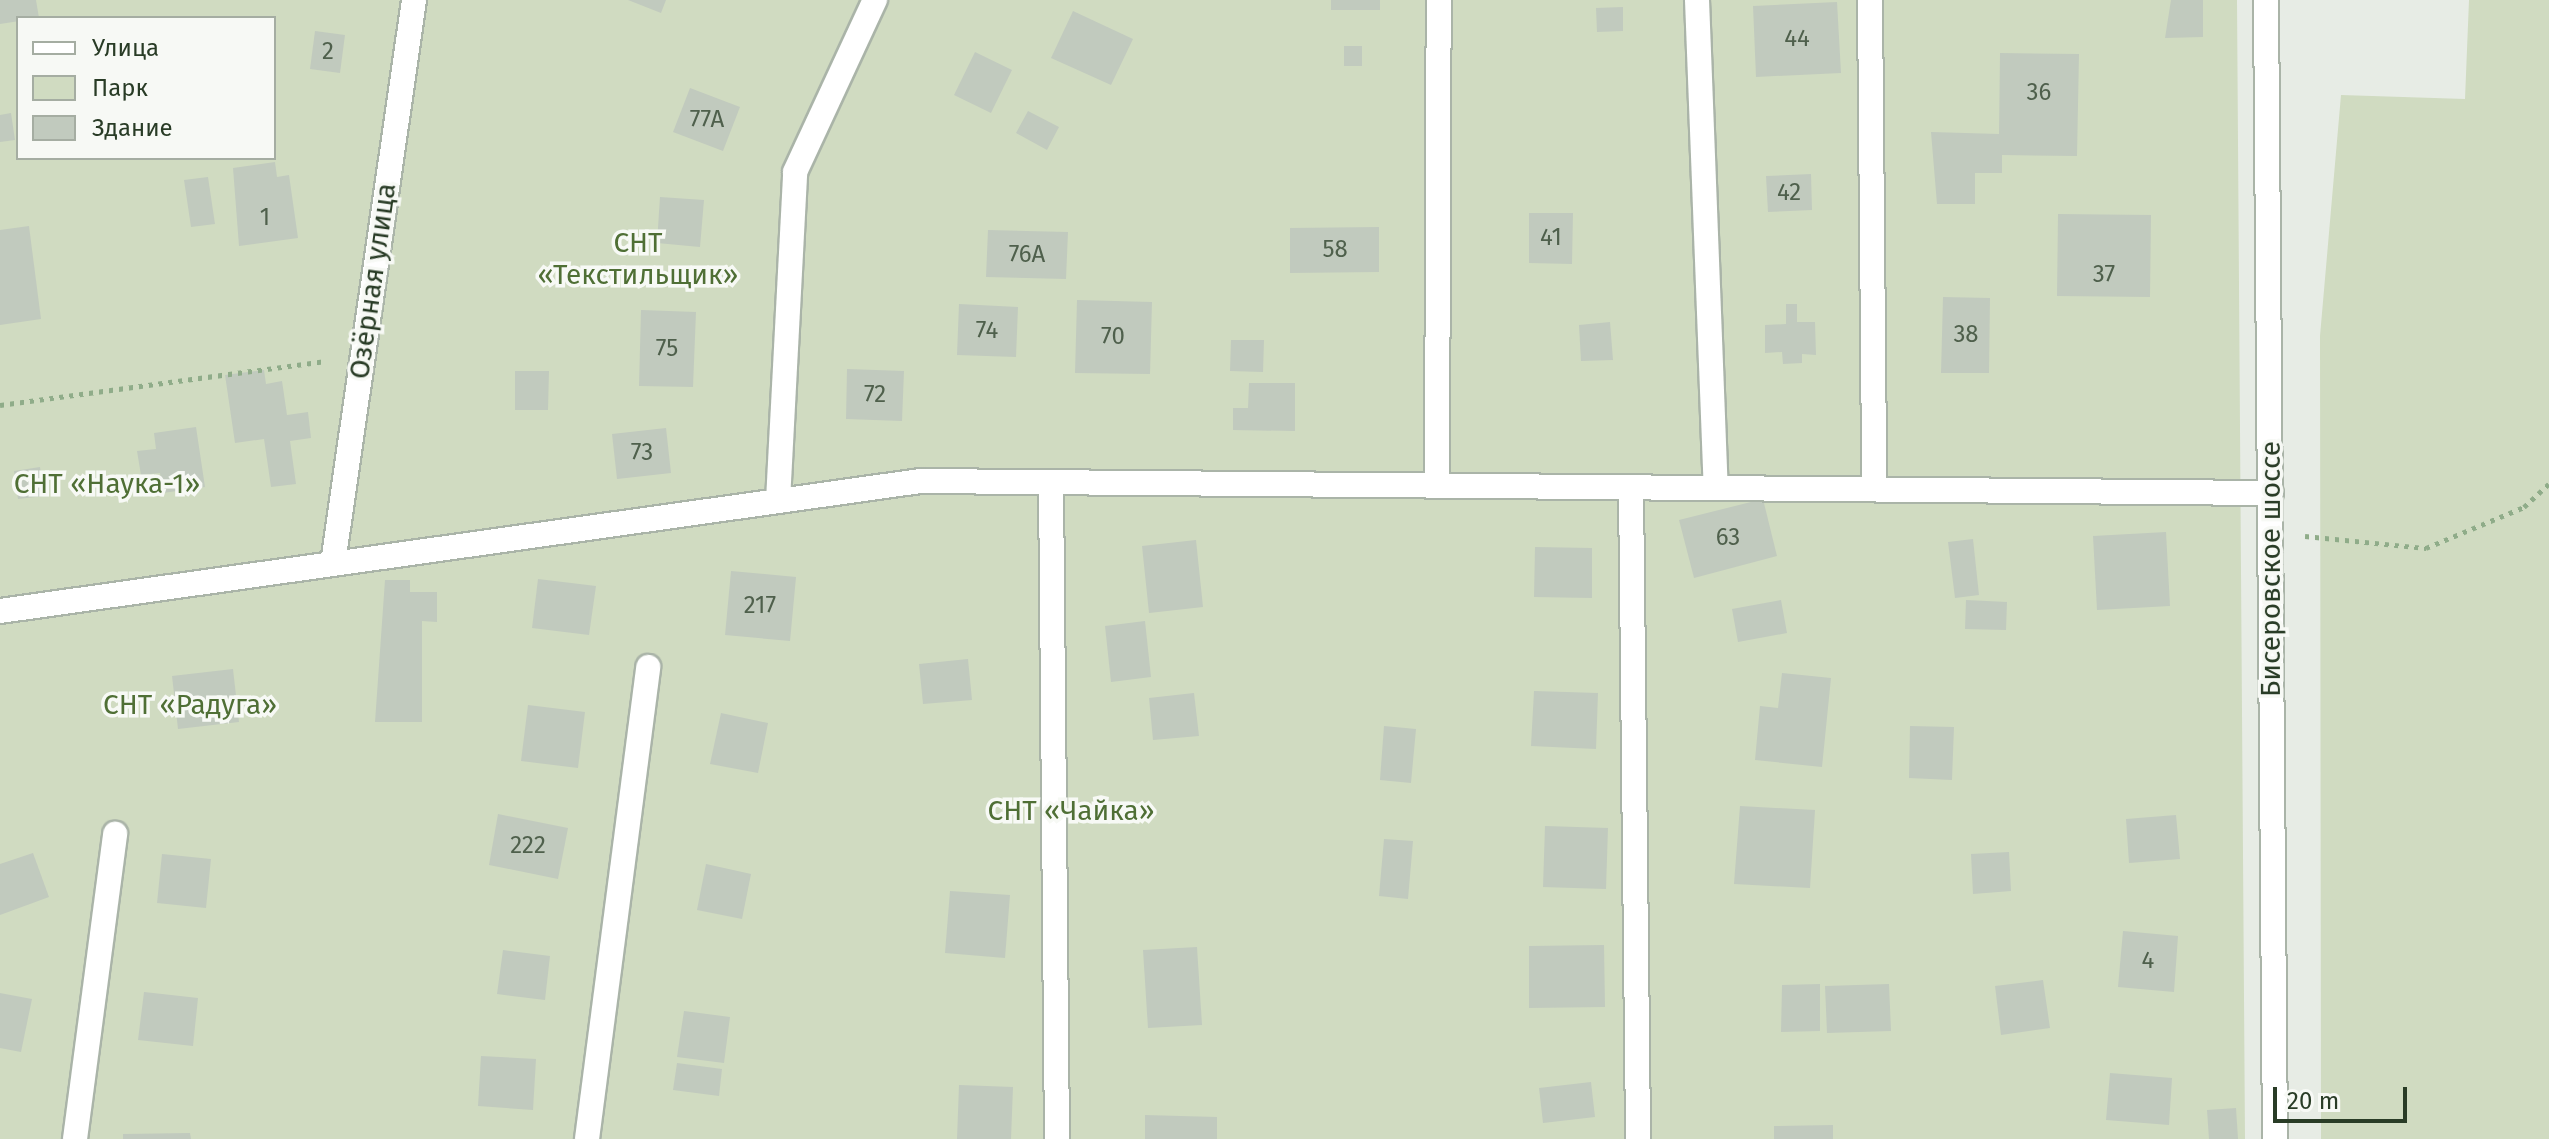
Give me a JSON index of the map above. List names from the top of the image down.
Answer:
{
  "streets": {
    "street": ["Озёрная улица", "Бисеровское шоссе"]
  },
  "parks": [
    "СНТ «Текстильщик»",
    "СНТ «Наука-1»",
    "СНТ «Радуга»",
    "СНТ «Чайка»"
  ],
  "house_numbers": [
    "44",
    "2",
    "36",
    "77А",
    "42",
    "1",
    "41",
    "58",
    "76А",
    "37",
    "74",
    "38",
    "70",
    "75",
    "72",
    "73",
    "63",
    "217",
    "222",
    "4"
  ],
  "legend": ["Улица", "Парк", "Здание"],
  "scale_bar": "20 m"
}
